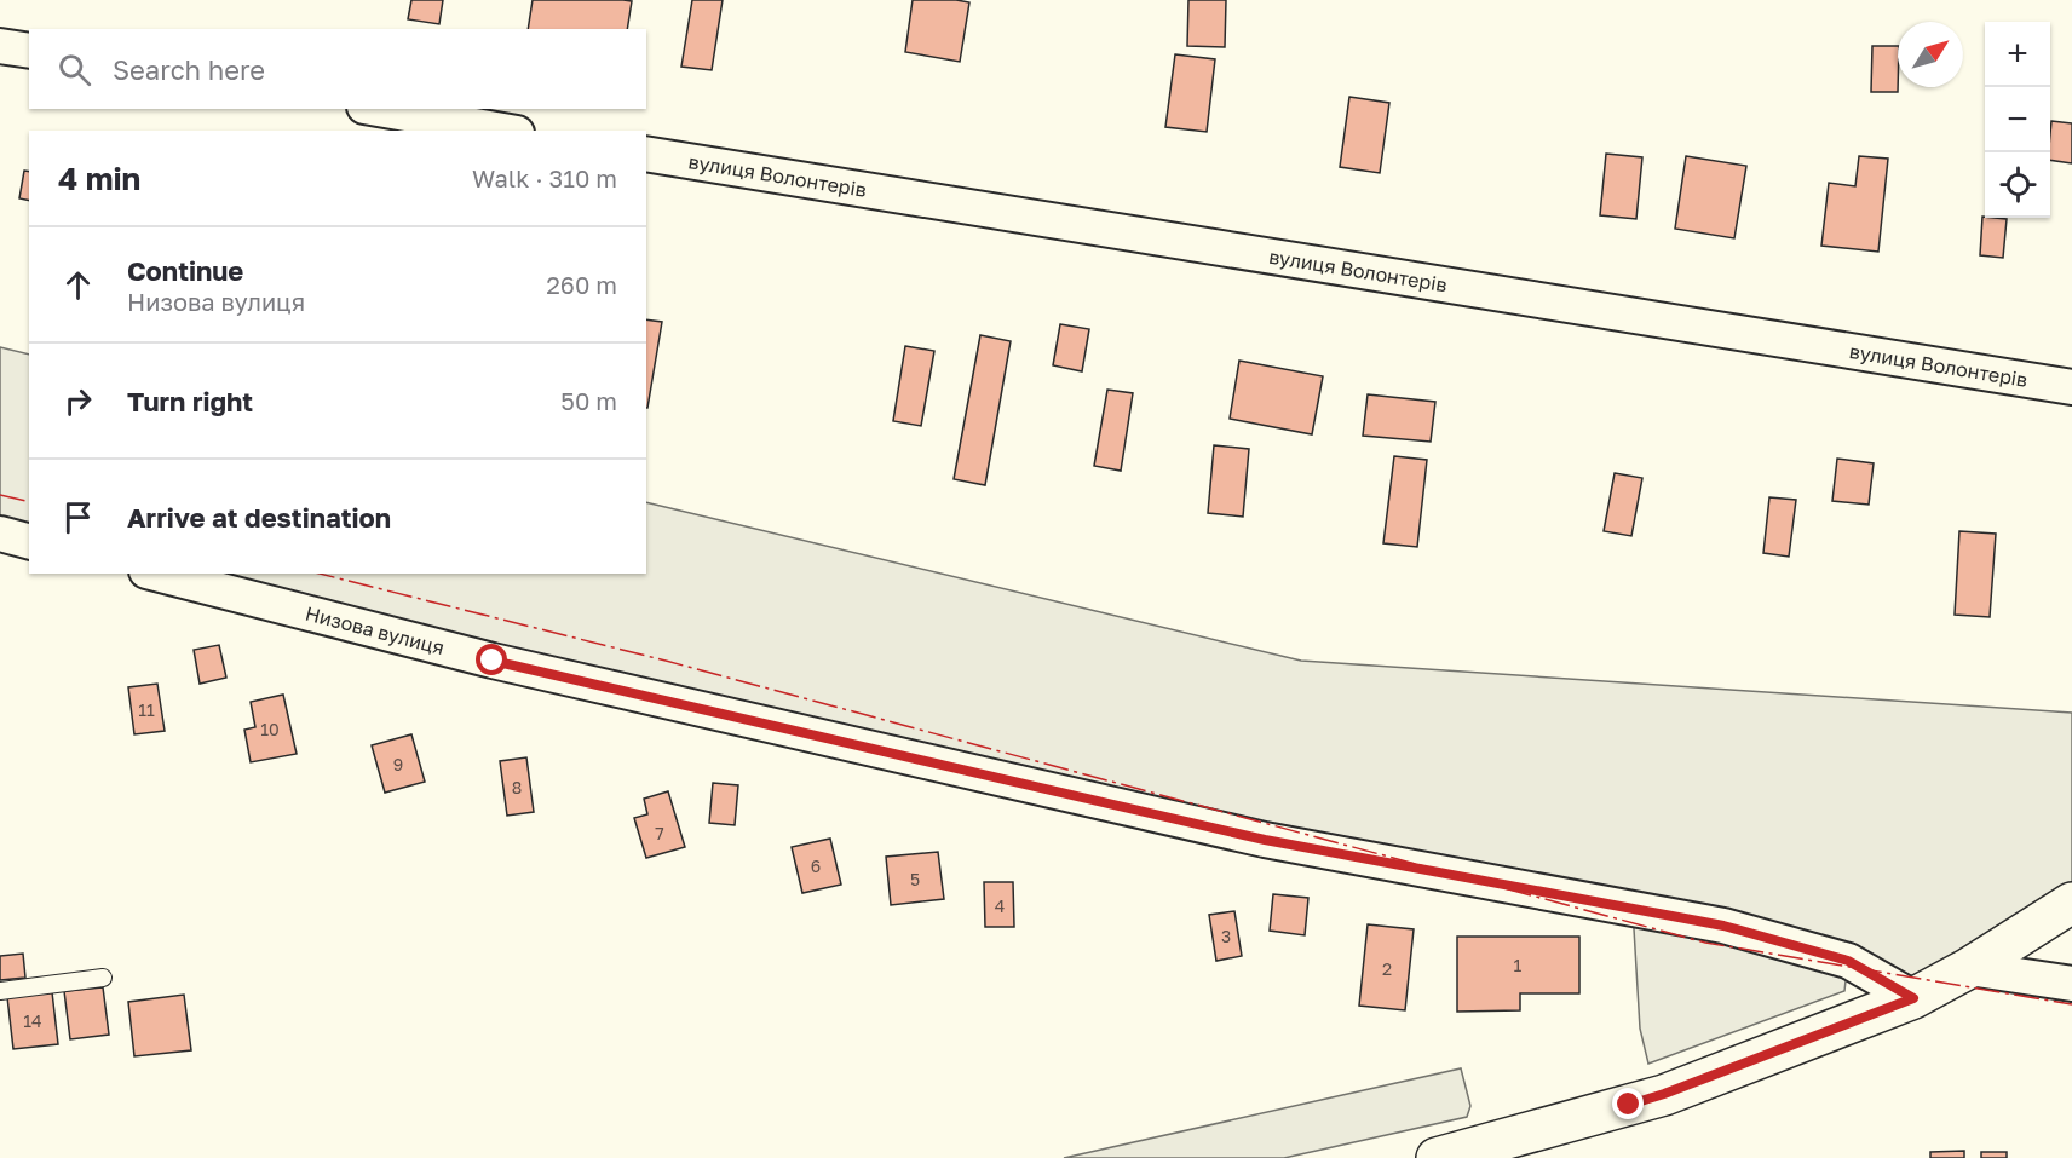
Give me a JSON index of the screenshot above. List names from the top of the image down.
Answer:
{
  "streets": {
    "street": ["вулиця Волонтерів", "Низова вулиця"]
  },
  "house_numbers": [
    "11",
    "10",
    "9",
    "8",
    "7",
    "6",
    "5",
    "4",
    "3",
    "1",
    "2",
    "14"
  ],
  "north": "top right",
  "page": {
    "map_buttons": ["+", "−"],
    "search": "Search here",
    "heading": ["4 min", "Walk · 310 m"],
    "list": [
      ["Continue", "Низова вулиця", "260 m"],
      ["Turn right", "50 m"],
      "Arrive at destination"
    ]
  }
}
